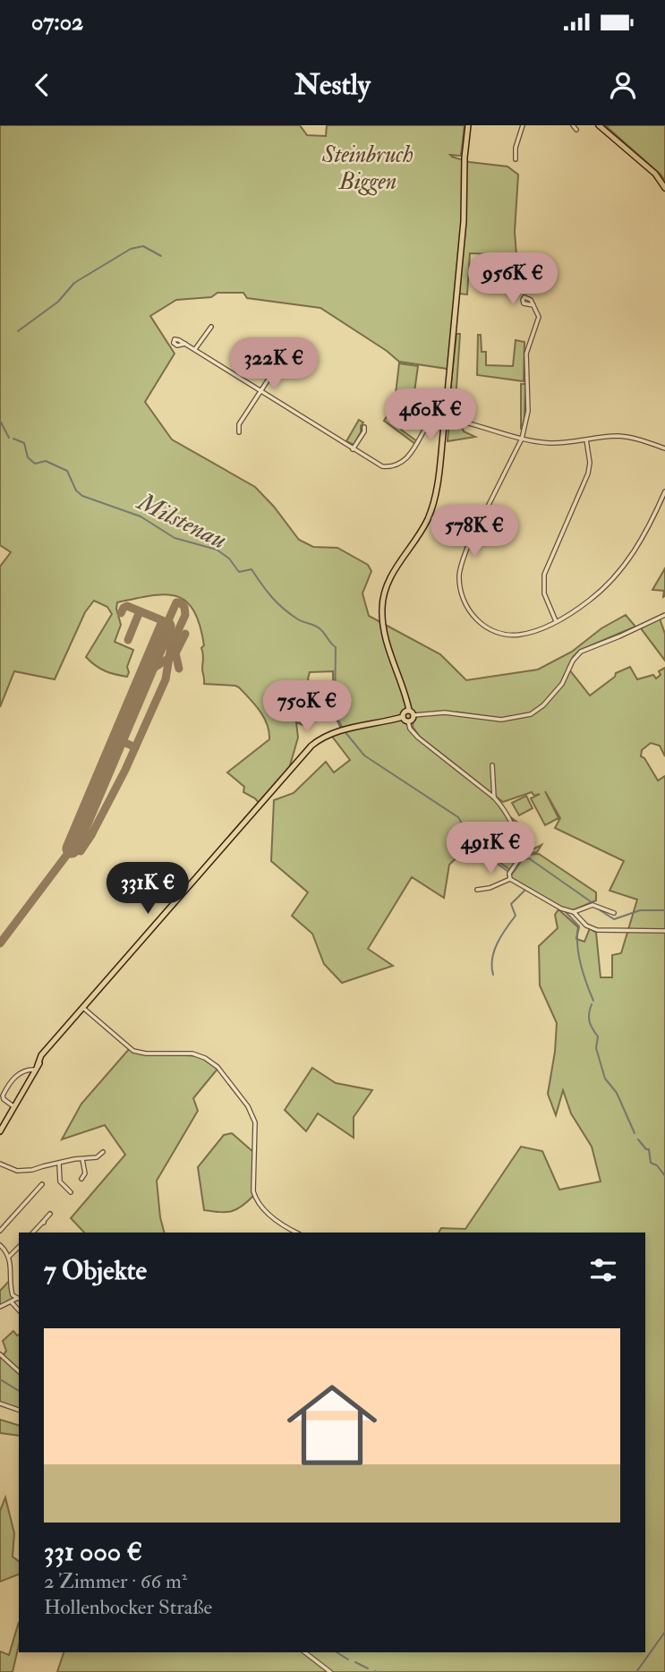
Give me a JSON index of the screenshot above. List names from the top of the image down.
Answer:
{
  "water": ["Milstenau"],
  "parks": ["Steinbruch Biggen"],
  "page": {
    "status": "07:02",
    "header": "Nestly",
    "price": [
      "956K €",
      "322K €",
      "460K €",
      "578K €",
      "750K €",
      "491K €",
      "331K €"
    ],
    "heading": "7 Objekte",
    "list": [
      {
        "name": "331 000 €",
        "note": "2 Zimmer · 66 m² · Hollenbocker Straße"
      }
    ]
  }
}
